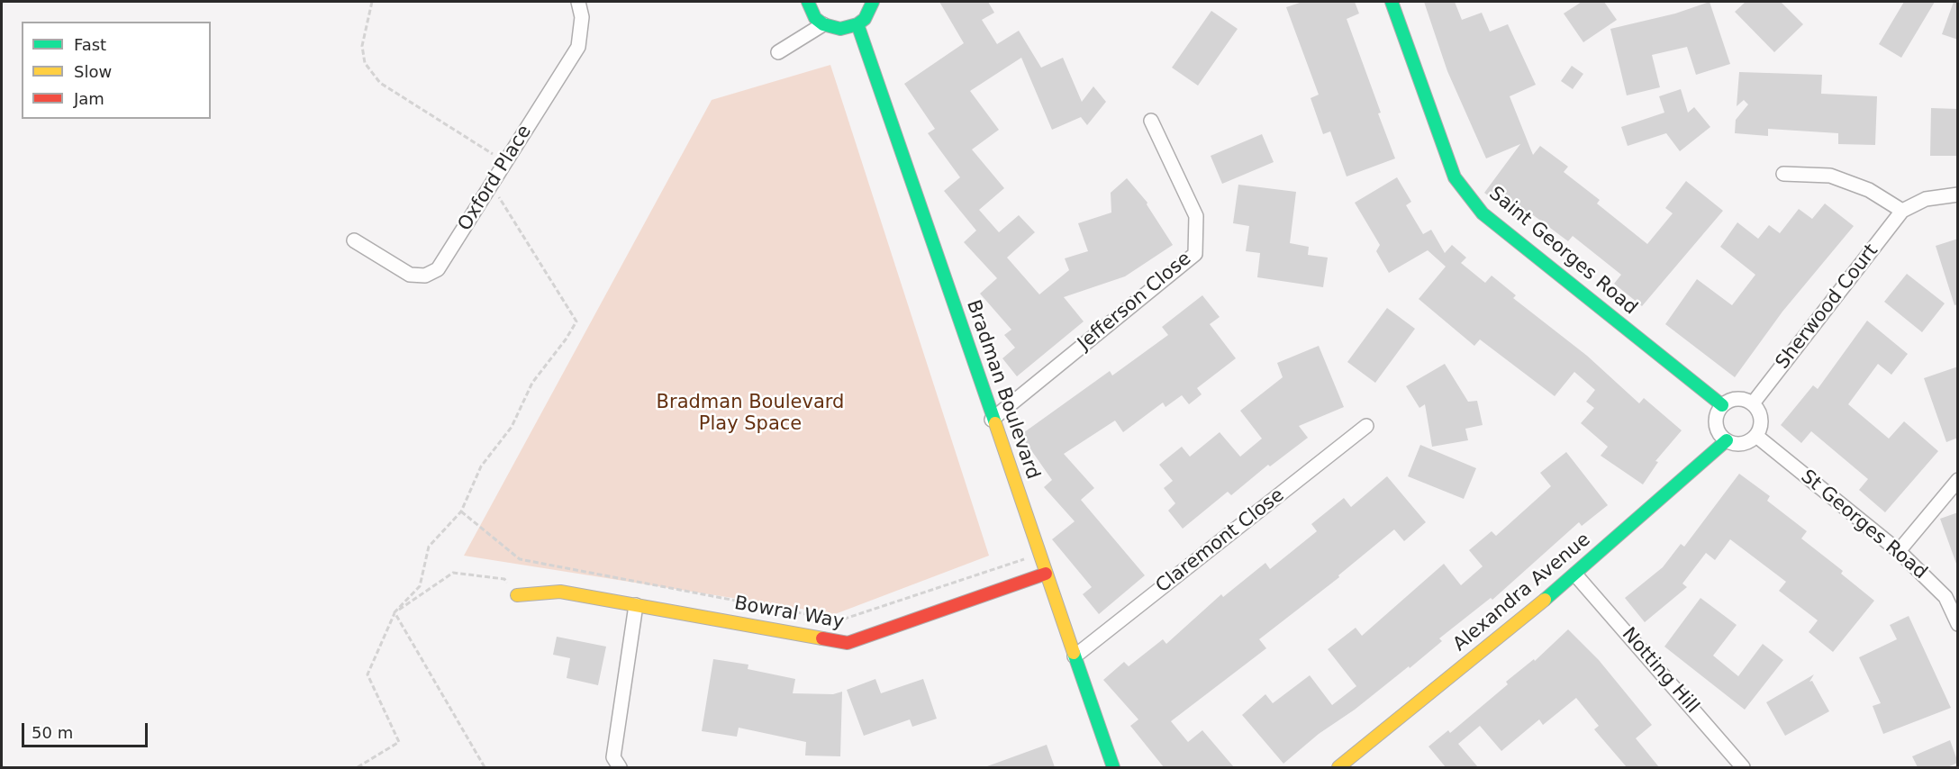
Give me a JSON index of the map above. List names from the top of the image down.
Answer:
{
  "streets": {
    "street": [
      "Oxford Place",
      "Saint Georges Road",
      "Jefferson Close",
      "Sherwood Court",
      "Bradman Boulevard",
      "St Georges Road",
      "Claremont Close",
      "Alexandra Avenue",
      "Bowral Way",
      "Notting Hill"
    ]
  },
  "crossings": [
    ["Saint Georges Road", "Sherwood Court"],
    ["Saint Georges Road", "St Georges Road"],
    ["Saint Georges Road", "Alexandra Avenue"],
    ["Jefferson Close", "Bradman Boulevard"],
    ["Sherwood Court", "St Georges Road"],
    ["Sherwood Court", "Alexandra Avenue"],
    ["Bradman Boulevard", "Claremont Close"],
    ["Bradman Boulevard", "Bowral Way"],
    ["St Georges Road", "Alexandra Avenue"],
    ["Alexandra Avenue", "Notting Hill"]
  ],
  "parks": ["Bradman Boulevard Play Space"],
  "legend": ["Fast", "Slow", "Jam"],
  "scale_bar": "50 m"
}
